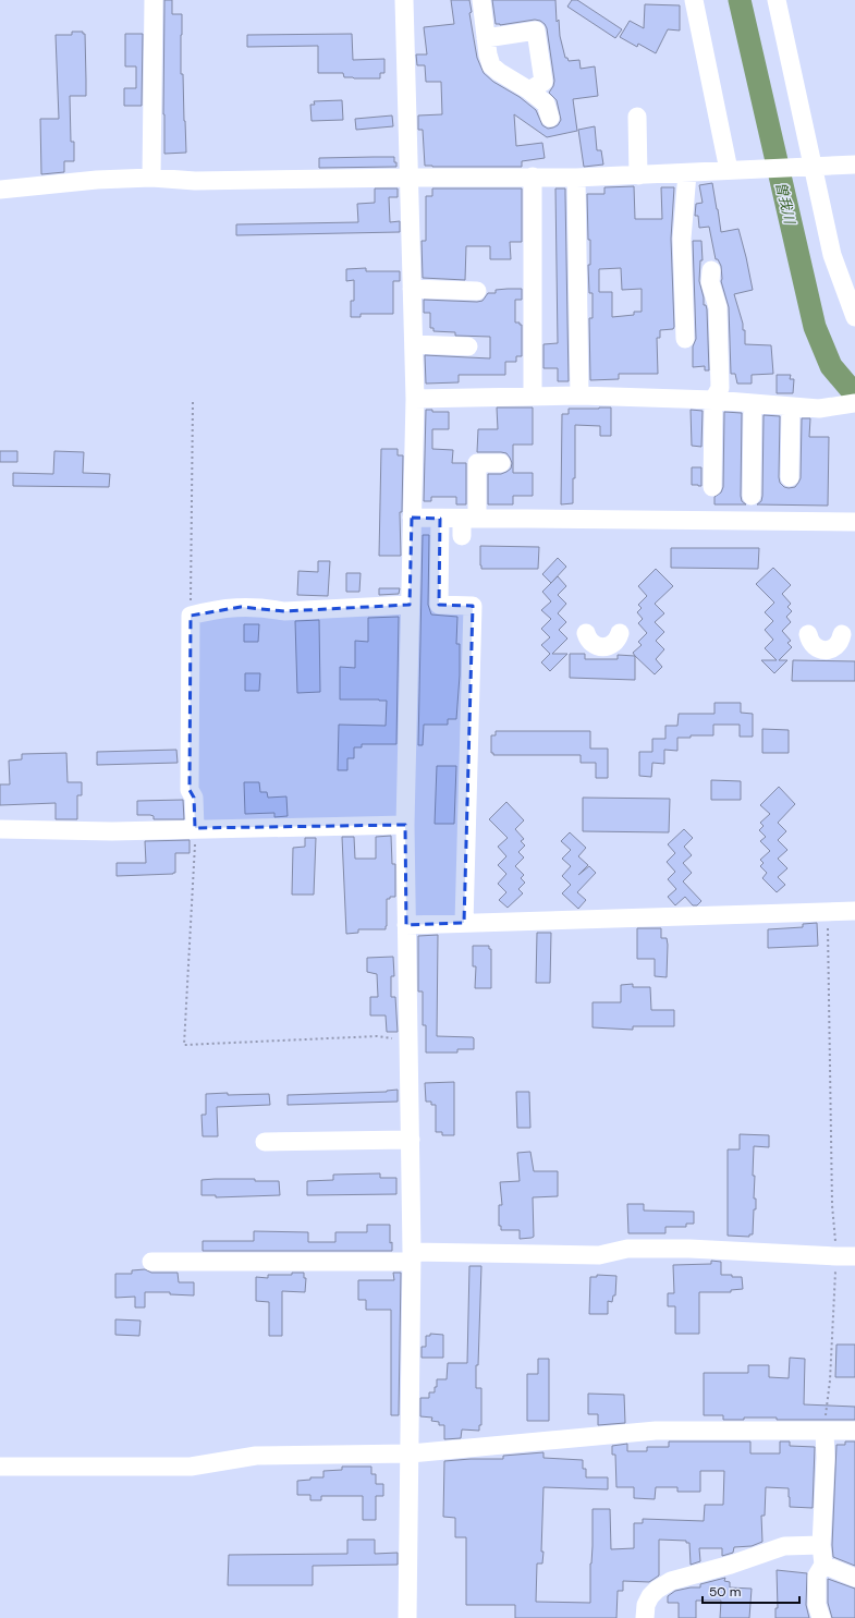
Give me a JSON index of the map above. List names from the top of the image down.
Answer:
{
  "water": ["曽我川"],
  "scale_bar": "50 m"
}
